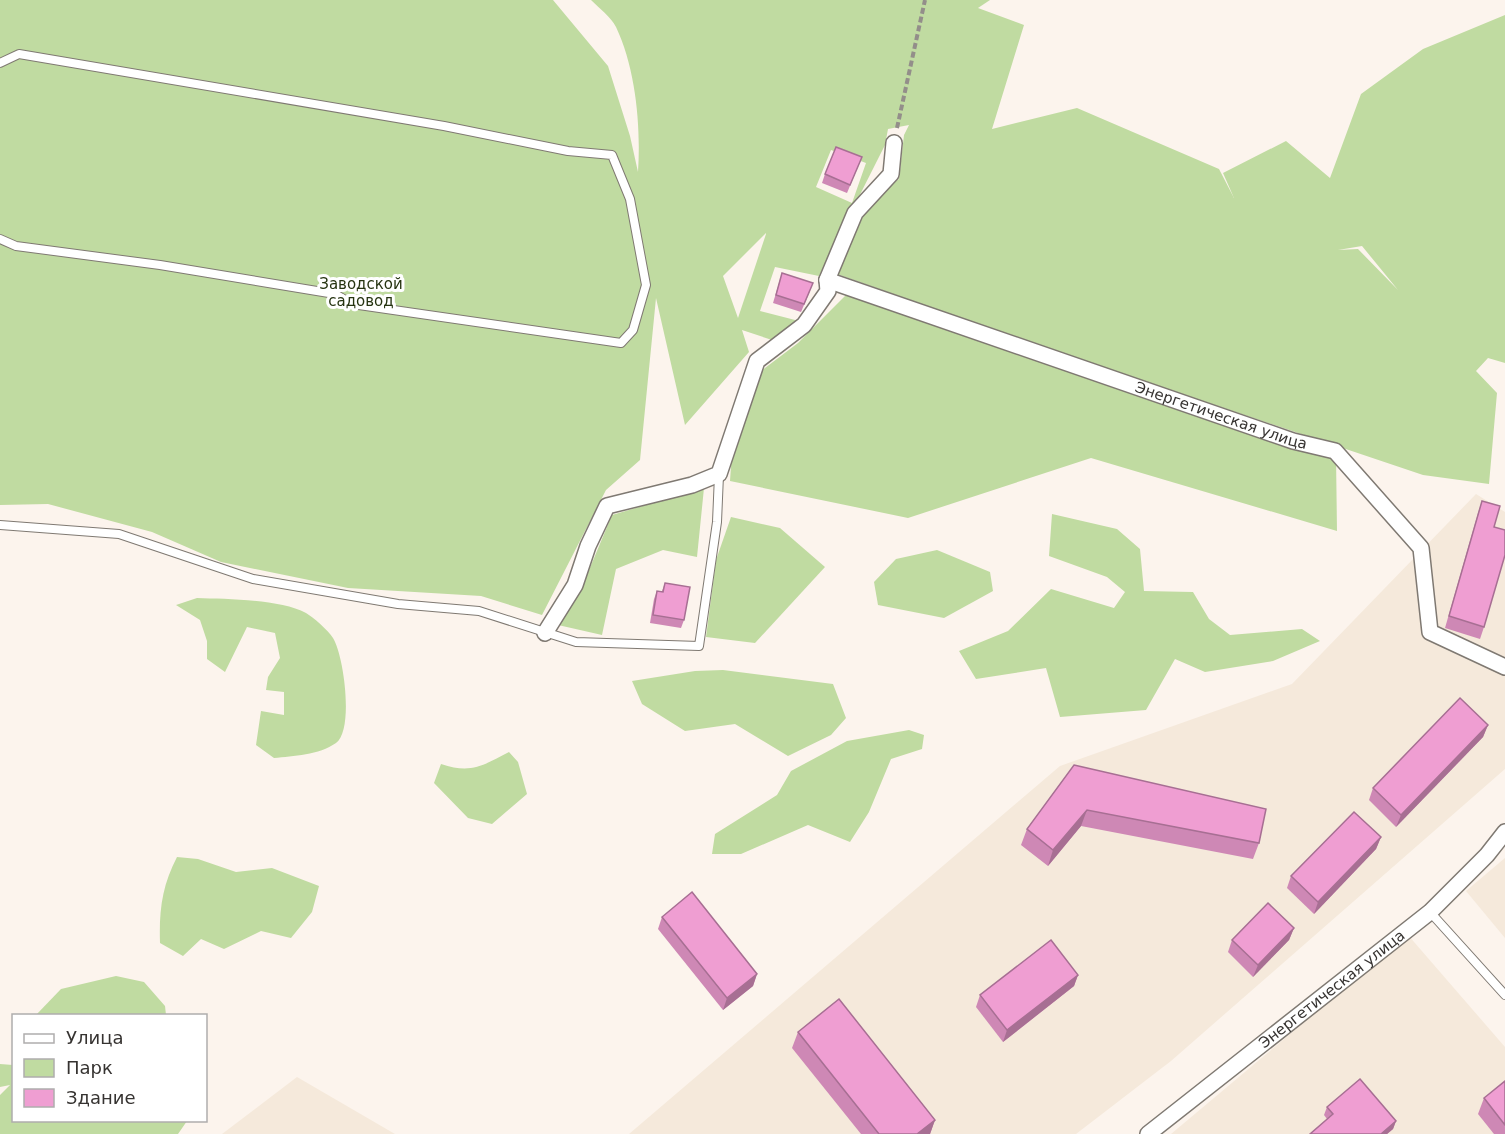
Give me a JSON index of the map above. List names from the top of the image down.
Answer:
{
  "streets": {
    "street": ["Энергетическая улица"]
  },
  "parks": ["Заводской садовод"],
  "legend": ["Улица", "Парк", "Здание"]
}
